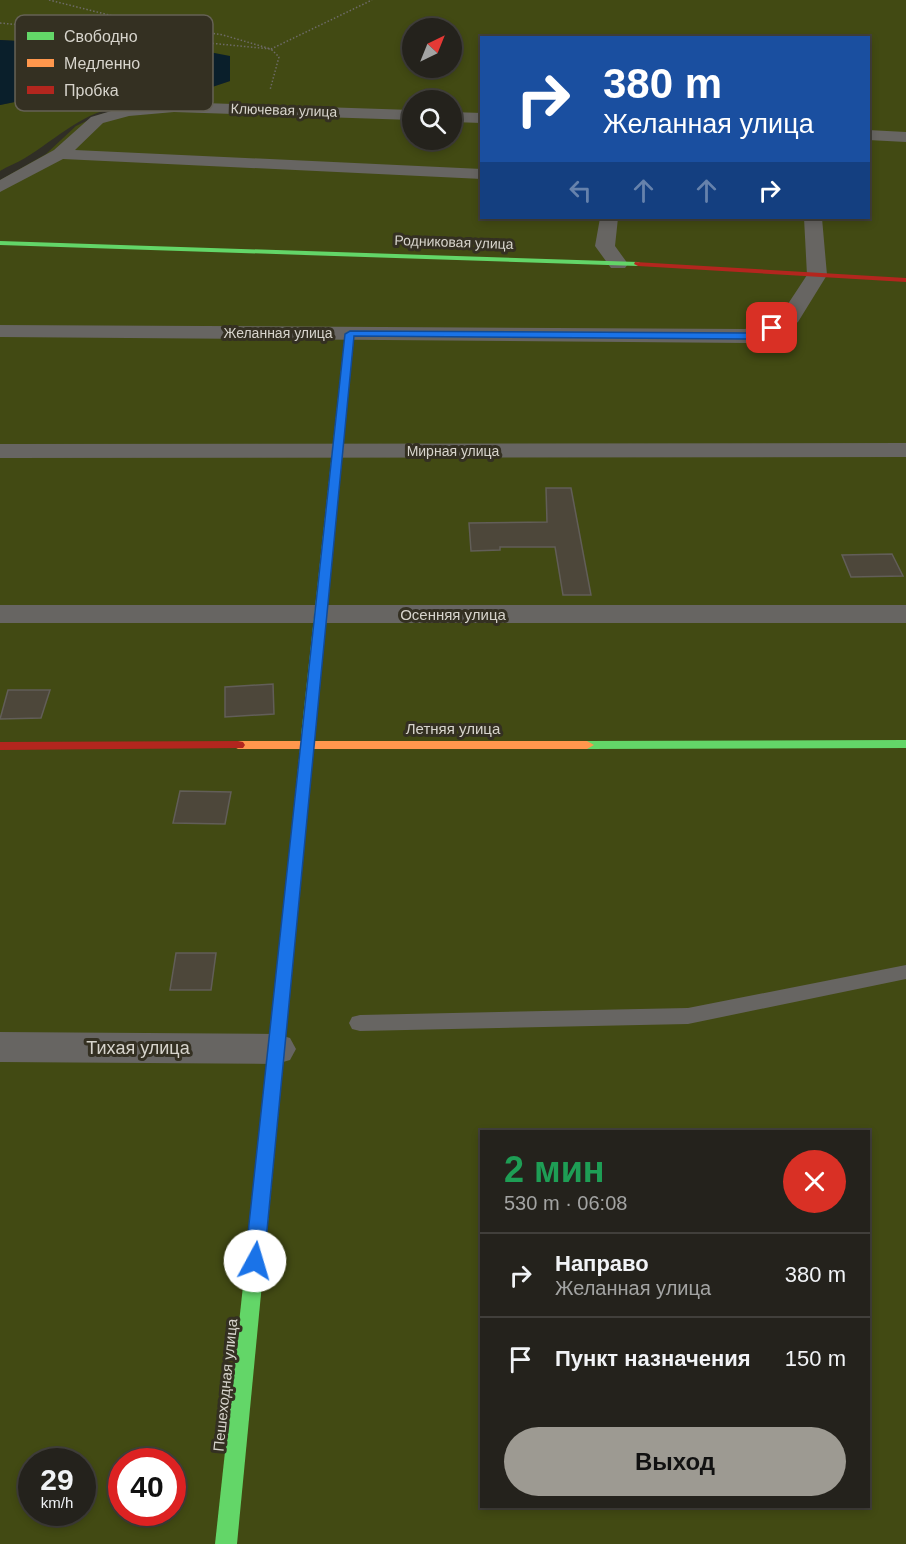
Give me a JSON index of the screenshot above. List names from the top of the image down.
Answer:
{
  "streets": {
    "street": [
      "Ключевая улица",
      "Родниковая улица",
      "Желанная улица",
      "Мирная улица",
      "Осенняя улица",
      "Летняя улица",
      "Тихая улица",
      "Пешеходная улица"
    ]
  },
  "crossings": [
    ["Родниковая улица", "Желанная улица"],
    ["Желанная улица", "Пешеходная улица"],
    ["Мирная улица", "Пешеходная улица"],
    ["Осенняя улица", "Пешеходная улица"],
    ["Летняя улица", "Пешеходная улица"],
    ["Тихая улица", "Пешеходная улица"]
  ],
  "legend": ["Свободно", "Медленно", "Пробка"],
  "north": "top right",
  "page": {
    "turn": ["380 m", "Желанная улица"],
    "heading": ["2 мин", "530 m · 06:08"],
    "list": [
      {
        "name": "Направо",
        "note": "Желанная улица",
        "value": "380 m"
      },
      {
        "name": "Пункт назначения",
        "value": "150 m"
      }
    ],
    "buttons": "Выход",
    "speed": "29 km/h",
    "limit": "40"
  }
}
